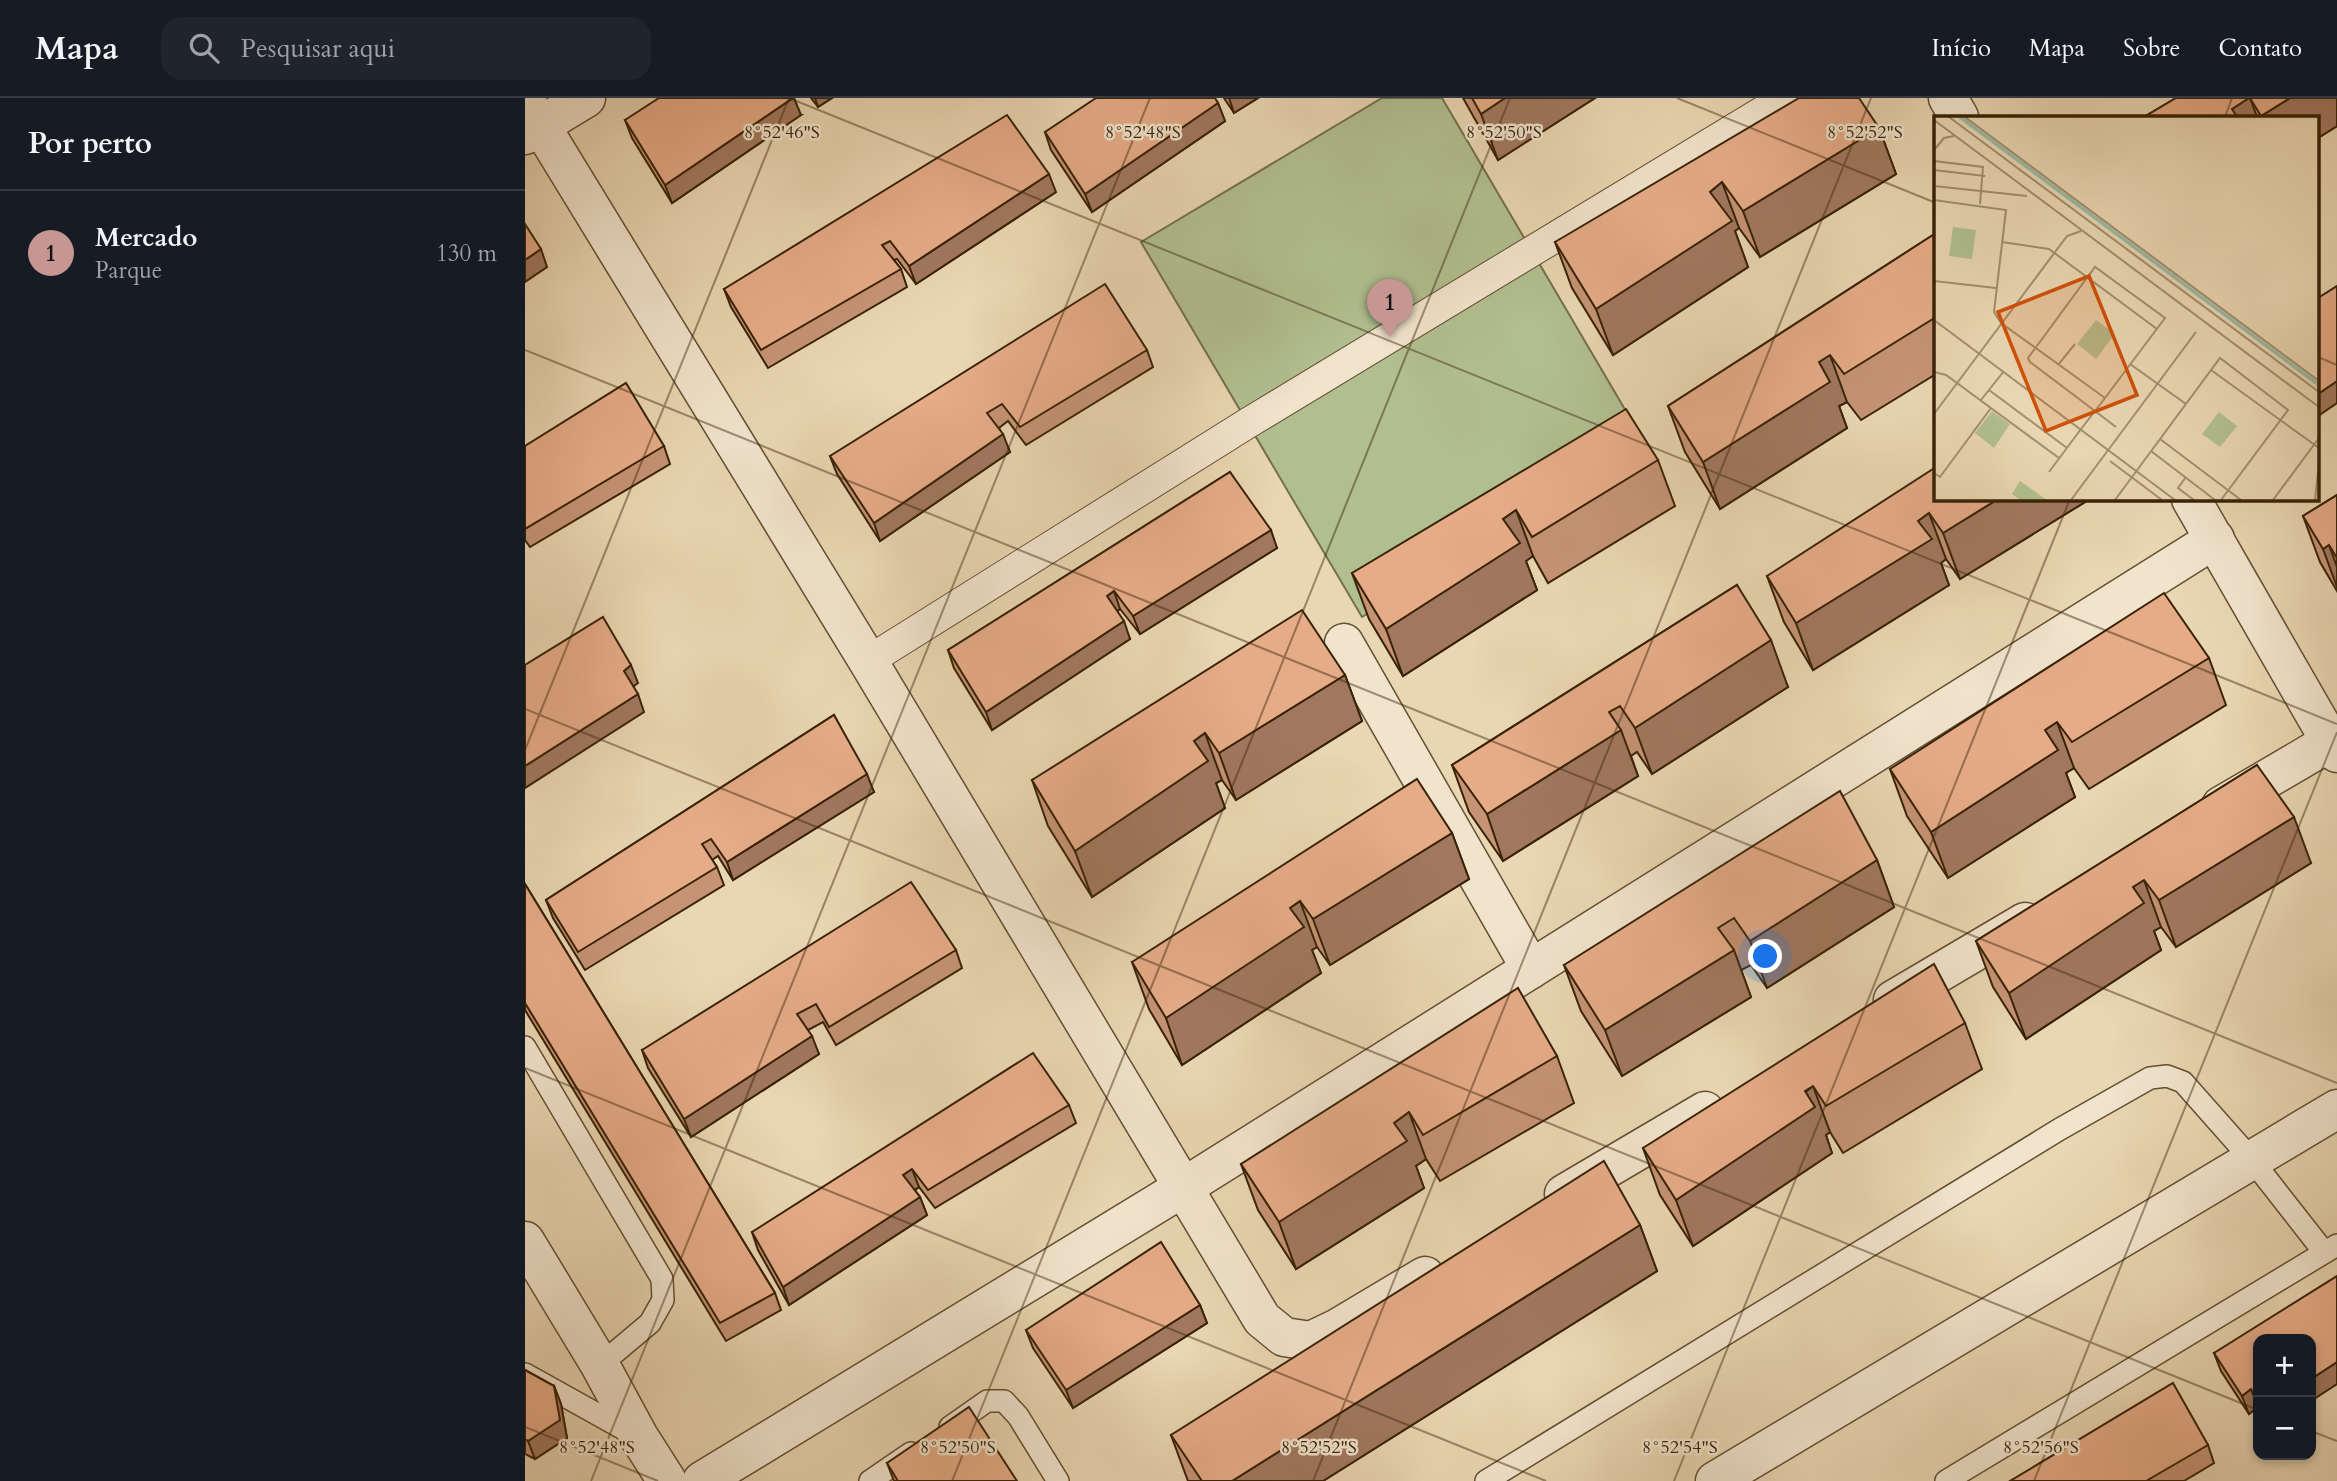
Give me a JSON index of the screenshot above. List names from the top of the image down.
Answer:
{
  "page": {
    "header": "Mapa",
    "search": "Pesquisar aqui",
    "nav": [
      "Início",
      "Mapa",
      "Sobre",
      "Contato"
    ],
    "heading": "Por perto",
    "list": [
      {
        "mark": "1",
        "name": "Mercado",
        "note": "Parque",
        "value": "130 m"
      }
    ],
    "pins": "1",
    "map_buttons": ["+", "−"]
  },
  "coordinates": [
    "8°52'46\"S",
    "8°52'48\"S",
    "8°52'50\"S",
    "8°52'52\"S",
    "8°52'54\"S",
    "8°52'56\"S"
  ]
}
